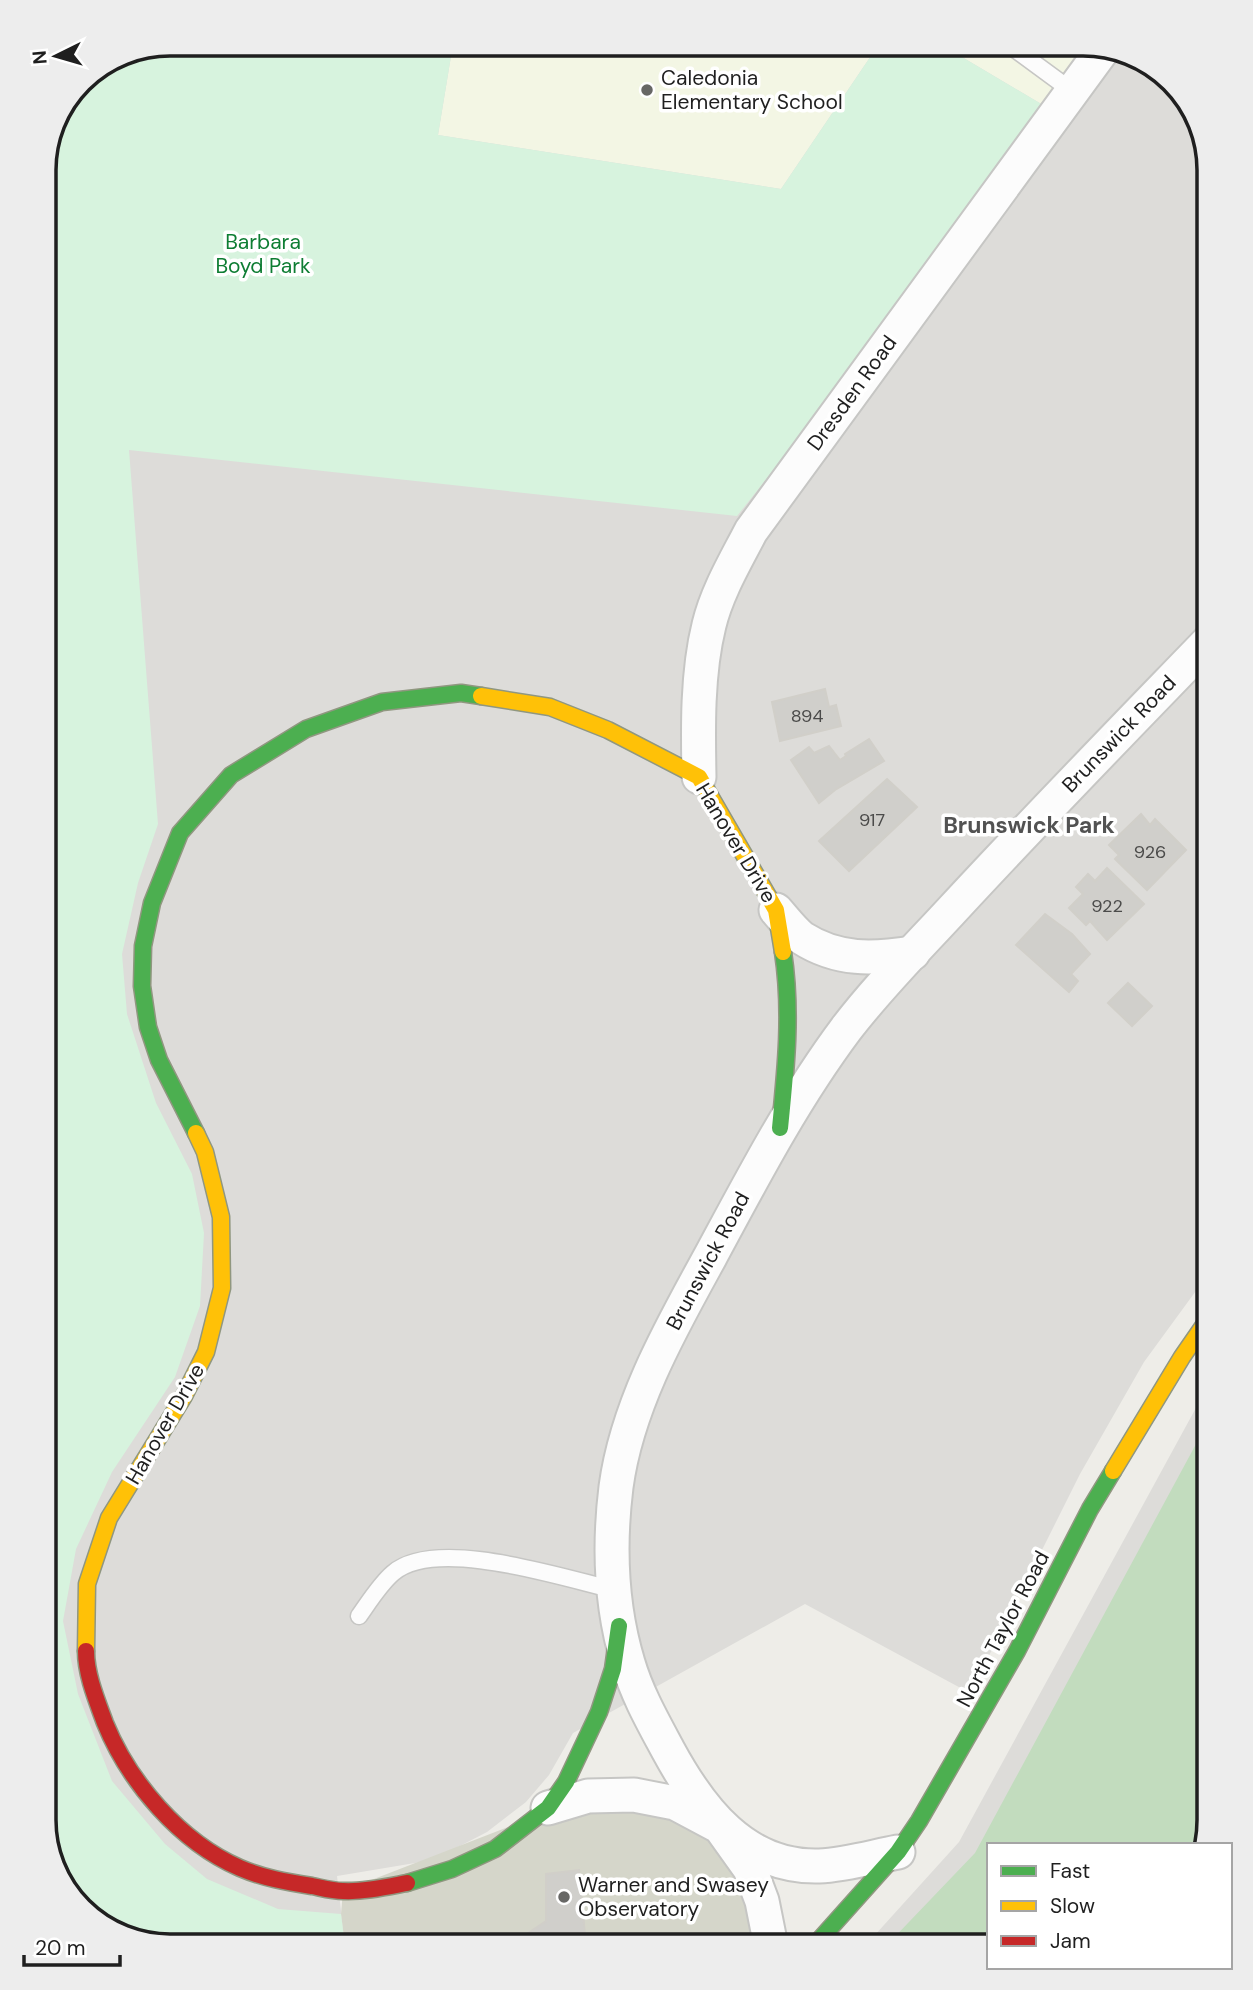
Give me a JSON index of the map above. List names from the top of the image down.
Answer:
{
  "streets": {
    "street": [
      "Dresden Road",
      "Brunswick Road",
      "Hanover Drive",
      "North Taylor Road"
    ]
  },
  "crossings": [
    ["Dresden Road", "Hanover Drive"],
    ["Brunswick Road", "Hanover Drive"],
    ["Brunswick Road", "North Taylor Road"]
  ],
  "districts": ["Brunswick Park"],
  "parks": ["Barbara Boyd Park"],
  "places": ["Caledonia Elementary School", "Warner and Swasey Observatory"],
  "house_numbers": [
    "894",
    "917",
    "926",
    "922"
  ],
  "legend": ["Fast", "Slow", "Jam"],
  "scale_bar": "20 m",
  "north": "left"
}
